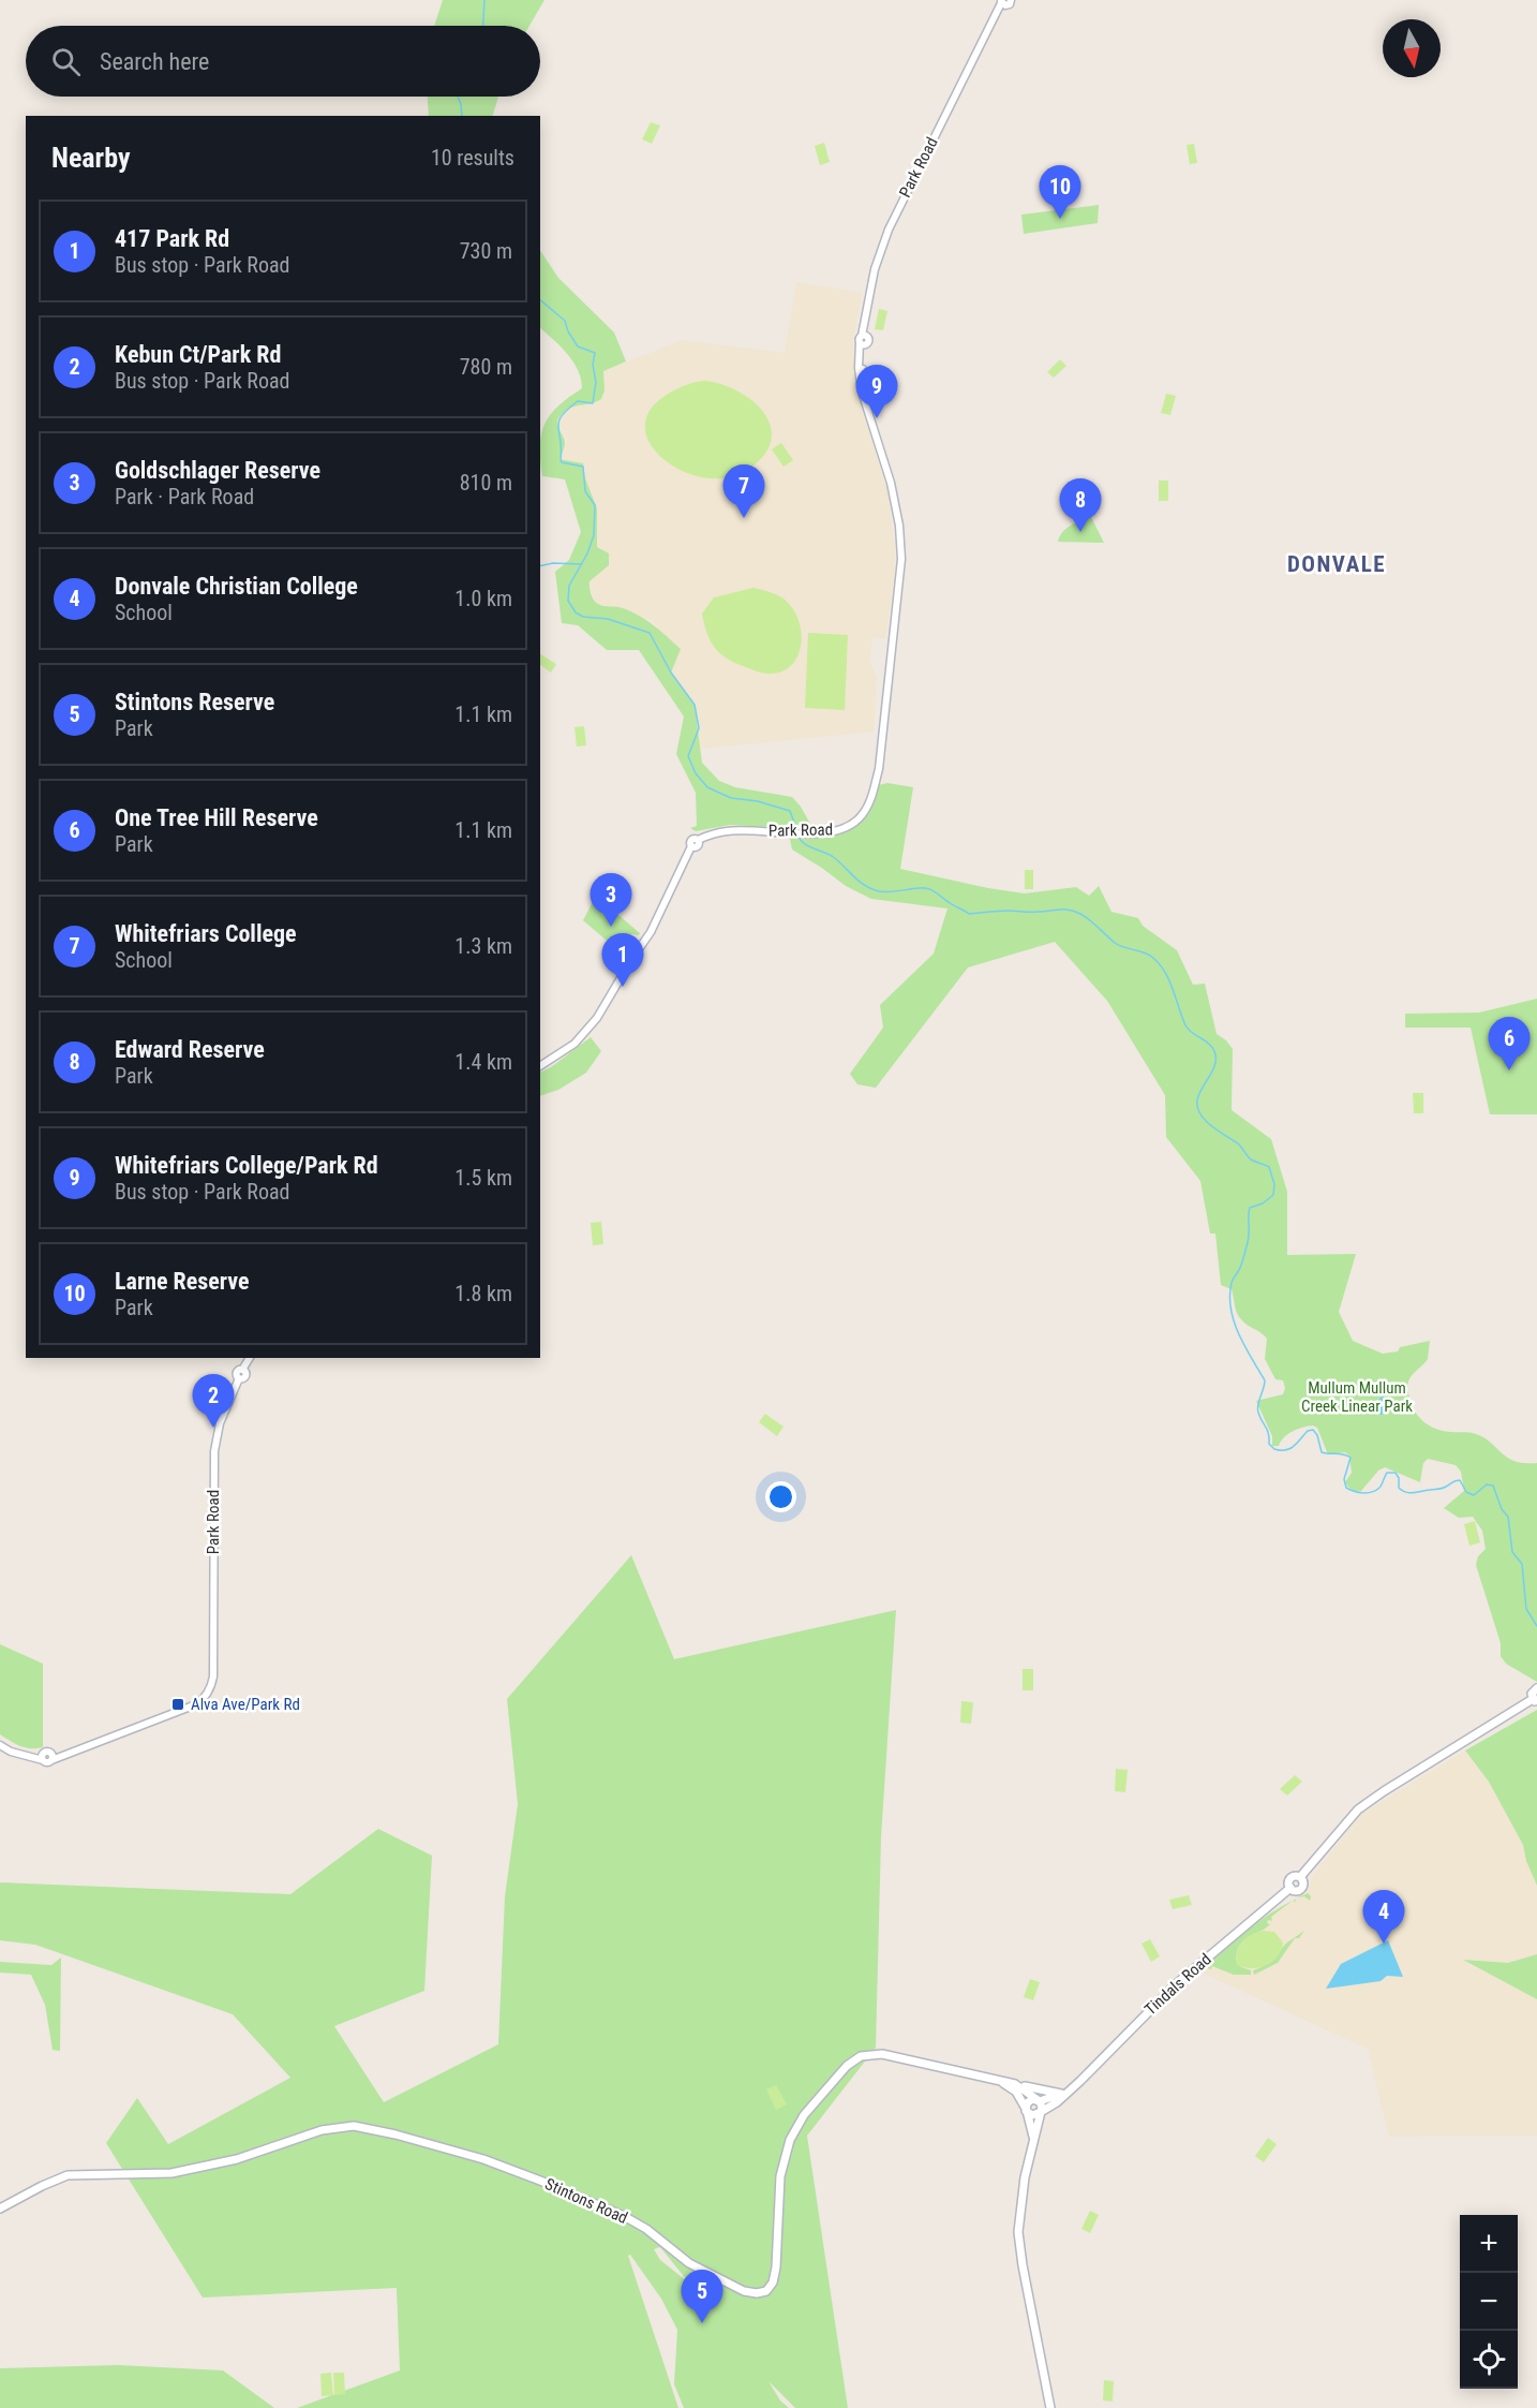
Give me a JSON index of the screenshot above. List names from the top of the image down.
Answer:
{
  "streets": {
    "main road": ["Tindals Road", "Stintons Road"],
    "street": ["Park Road"]
  },
  "crossings": [
    ["Tindals Road", "Stintons Road"]
  ],
  "districts": ["DONVALE"],
  "parks": ["Mullum Mullum Creek Linear Park"],
  "places": {
    "transit": ["Alva Ave/Park Rd"]
  },
  "north": "bottom",
  "page": {
    "search": "Search here",
    "heading": ["Nearby", "10 results"],
    "pins": [
      "10",
      "9",
      "7",
      "8",
      "3",
      "1",
      "6",
      "2",
      "4",
      "5"
    ],
    "list": [
      {
        "mark": "1",
        "name": "417 Park Rd",
        "note": "Bus stop · Park Road",
        "value": "730 m"
      },
      {
        "mark": "2",
        "name": "Kebun Ct/Park Rd",
        "note": "Bus stop · Park Road",
        "value": "780 m"
      },
      {
        "mark": "3",
        "name": "Goldschlager Reserve",
        "note": "Park · Park Road",
        "value": "810 m"
      },
      {
        "mark": "4",
        "name": "Donvale Christian College",
        "note": "School",
        "value": "1.0 km"
      },
      {
        "mark": "5",
        "name": "Stintons Reserve",
        "note": "Park",
        "value": "1.1 km"
      },
      {
        "mark": "6",
        "name": "One Tree Hill Reserve",
        "note": "Park",
        "value": "1.1 km"
      },
      {
        "mark": "7",
        "name": "Whitefriars College",
        "note": "School",
        "value": "1.3 km"
      },
      {
        "mark": "8",
        "name": "Edward Reserve",
        "note": "Park",
        "value": "1.4 km"
      },
      {
        "mark": "9",
        "name": "Whitefriars College/Park Rd",
        "note": "Bus stop · Park Road",
        "value": "1.5 km"
      },
      {
        "mark": "10",
        "name": "Larne Reserve",
        "note": "Park",
        "value": "1.8 km"
      }
    ],
    "map_buttons": ["+", "−"]
  }
}
